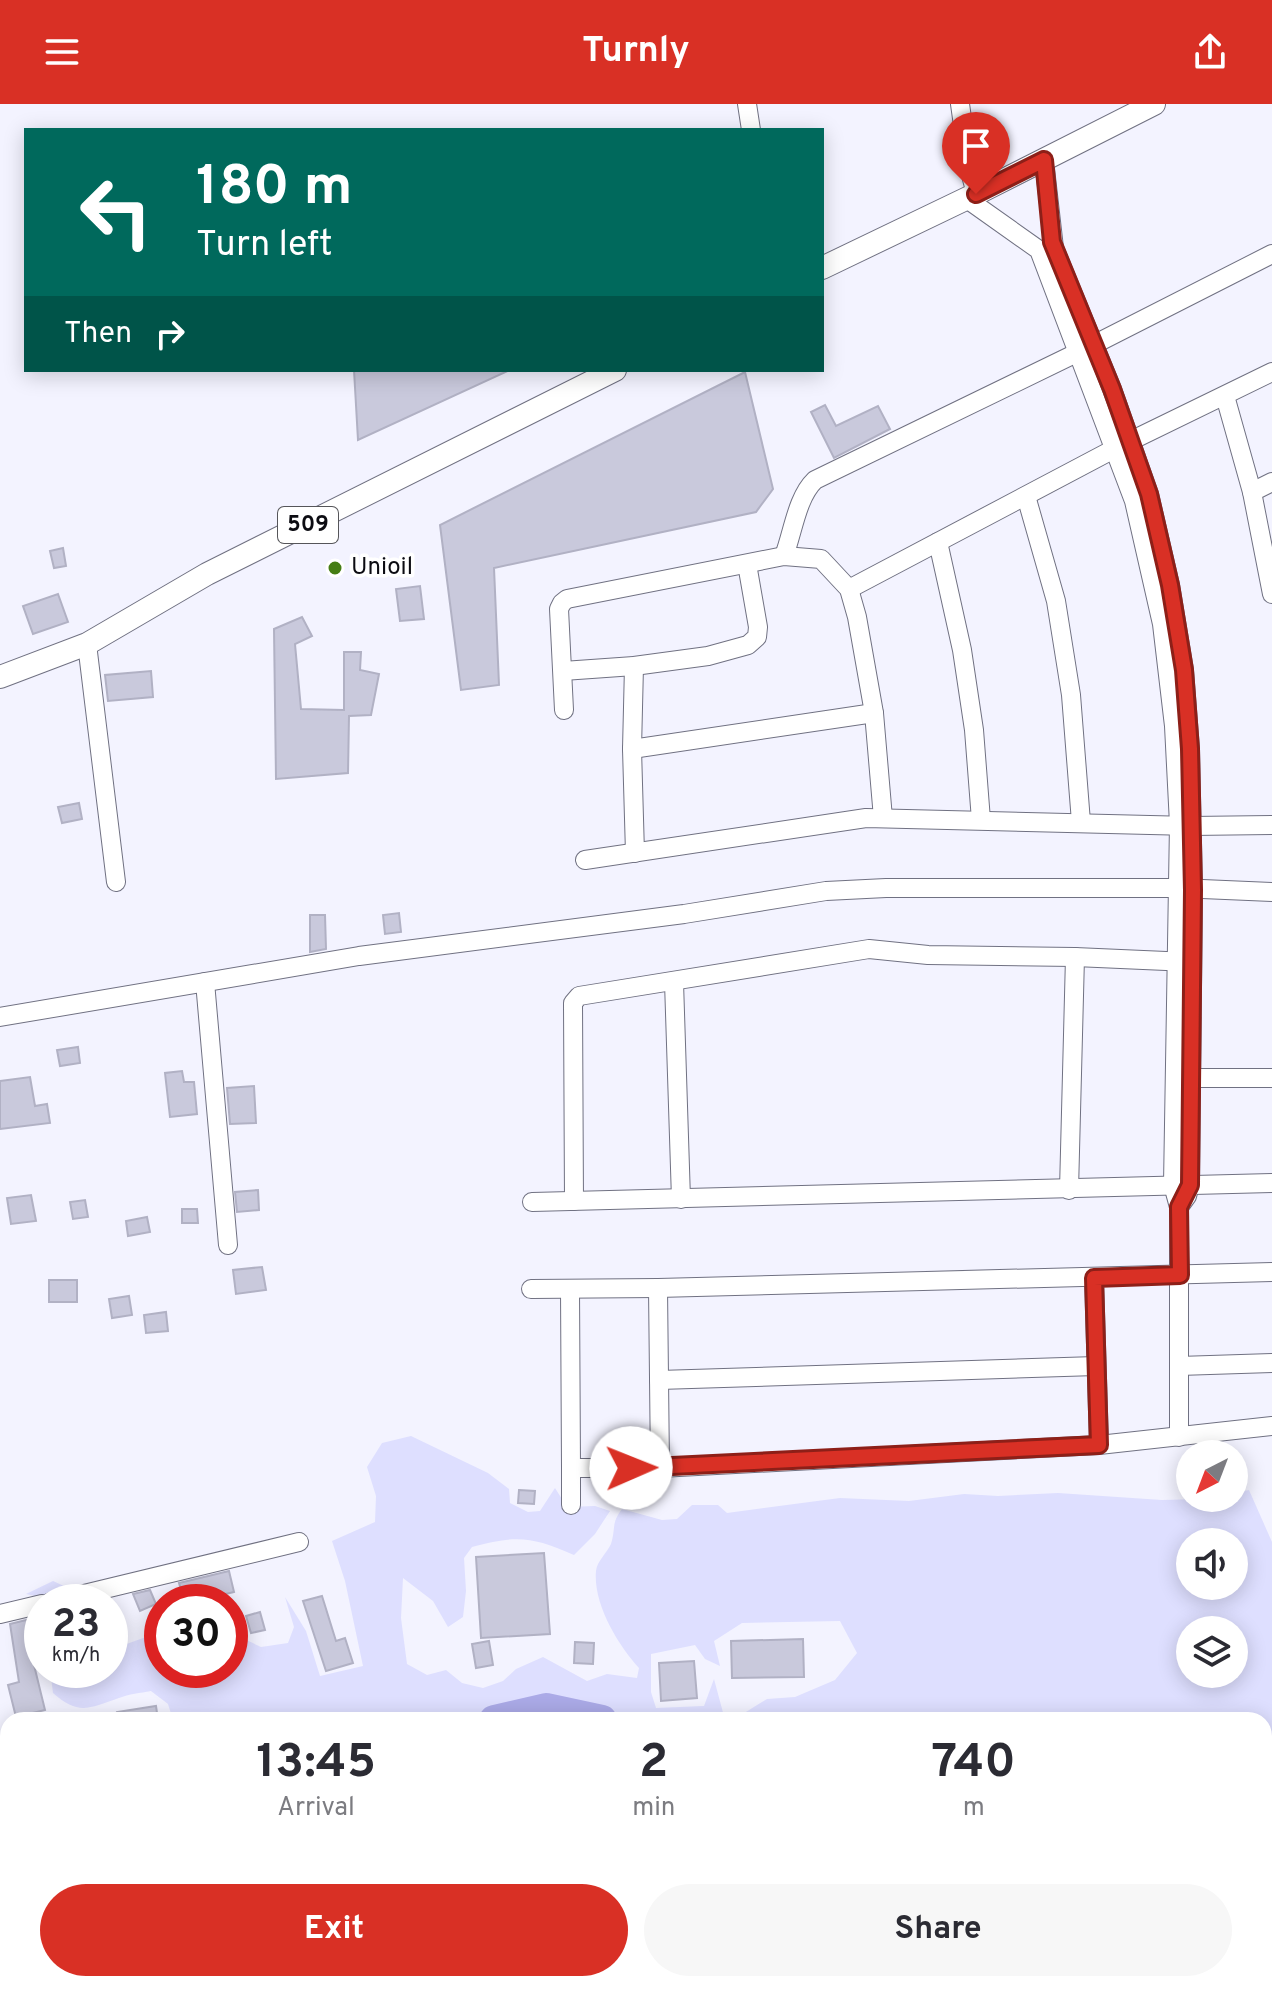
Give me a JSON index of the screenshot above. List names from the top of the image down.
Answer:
{
  "streets": {
    "main road": ["509"]
  },
  "places": ["Unioil"],
  "north": "bottom left",
  "page": {
    "header": "Turnly",
    "turn": ["180 m", "Turn left"],
    "then": "Then",
    "speed": "23 km/h",
    "limit": "30",
    "eta": [
      "13:45",
      "Arrival",
      "2",
      "min",
      "740",
      "m"
    ],
    "buttons": ["Exit", "Share"]
  }
}
